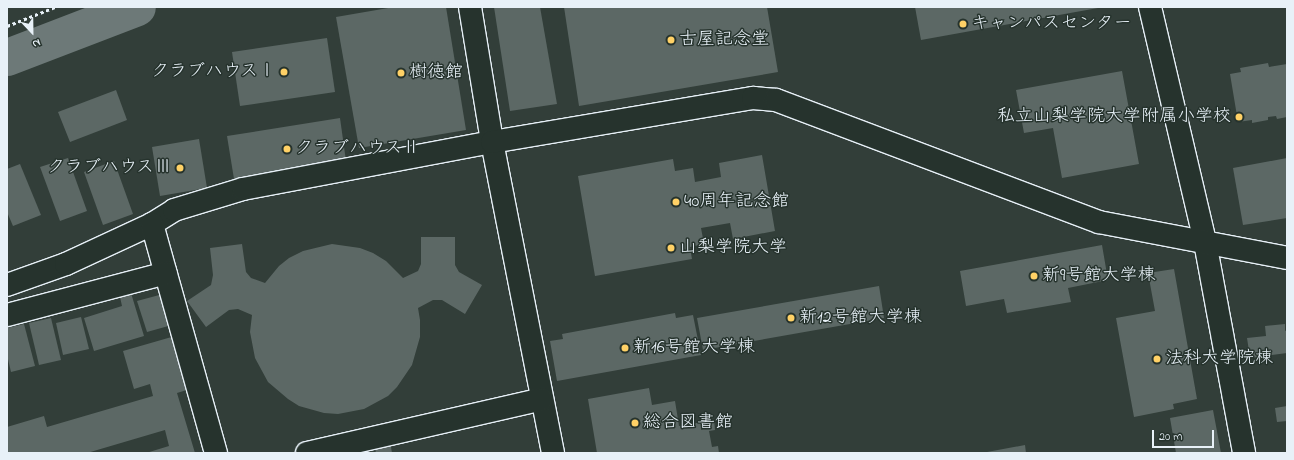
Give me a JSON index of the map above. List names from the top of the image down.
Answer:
{
  "places": [
    "キャンパスセンター",
    "古屋記念堂",
    "クラブハウスⅠ",
    "樹徳館",
    "私立山梨学院大学附属小学校",
    "クラブハウスⅡ",
    "クラブハウスⅢ",
    "40周年記念館",
    "山梨学院大学",
    "新9号館大学棟",
    "新12号館大学棟",
    "新16号館大学棟",
    "法科大学院棟",
    "総合図書館"
  ],
  "scale_bar": "20 m",
  "north": "bottom"
}
